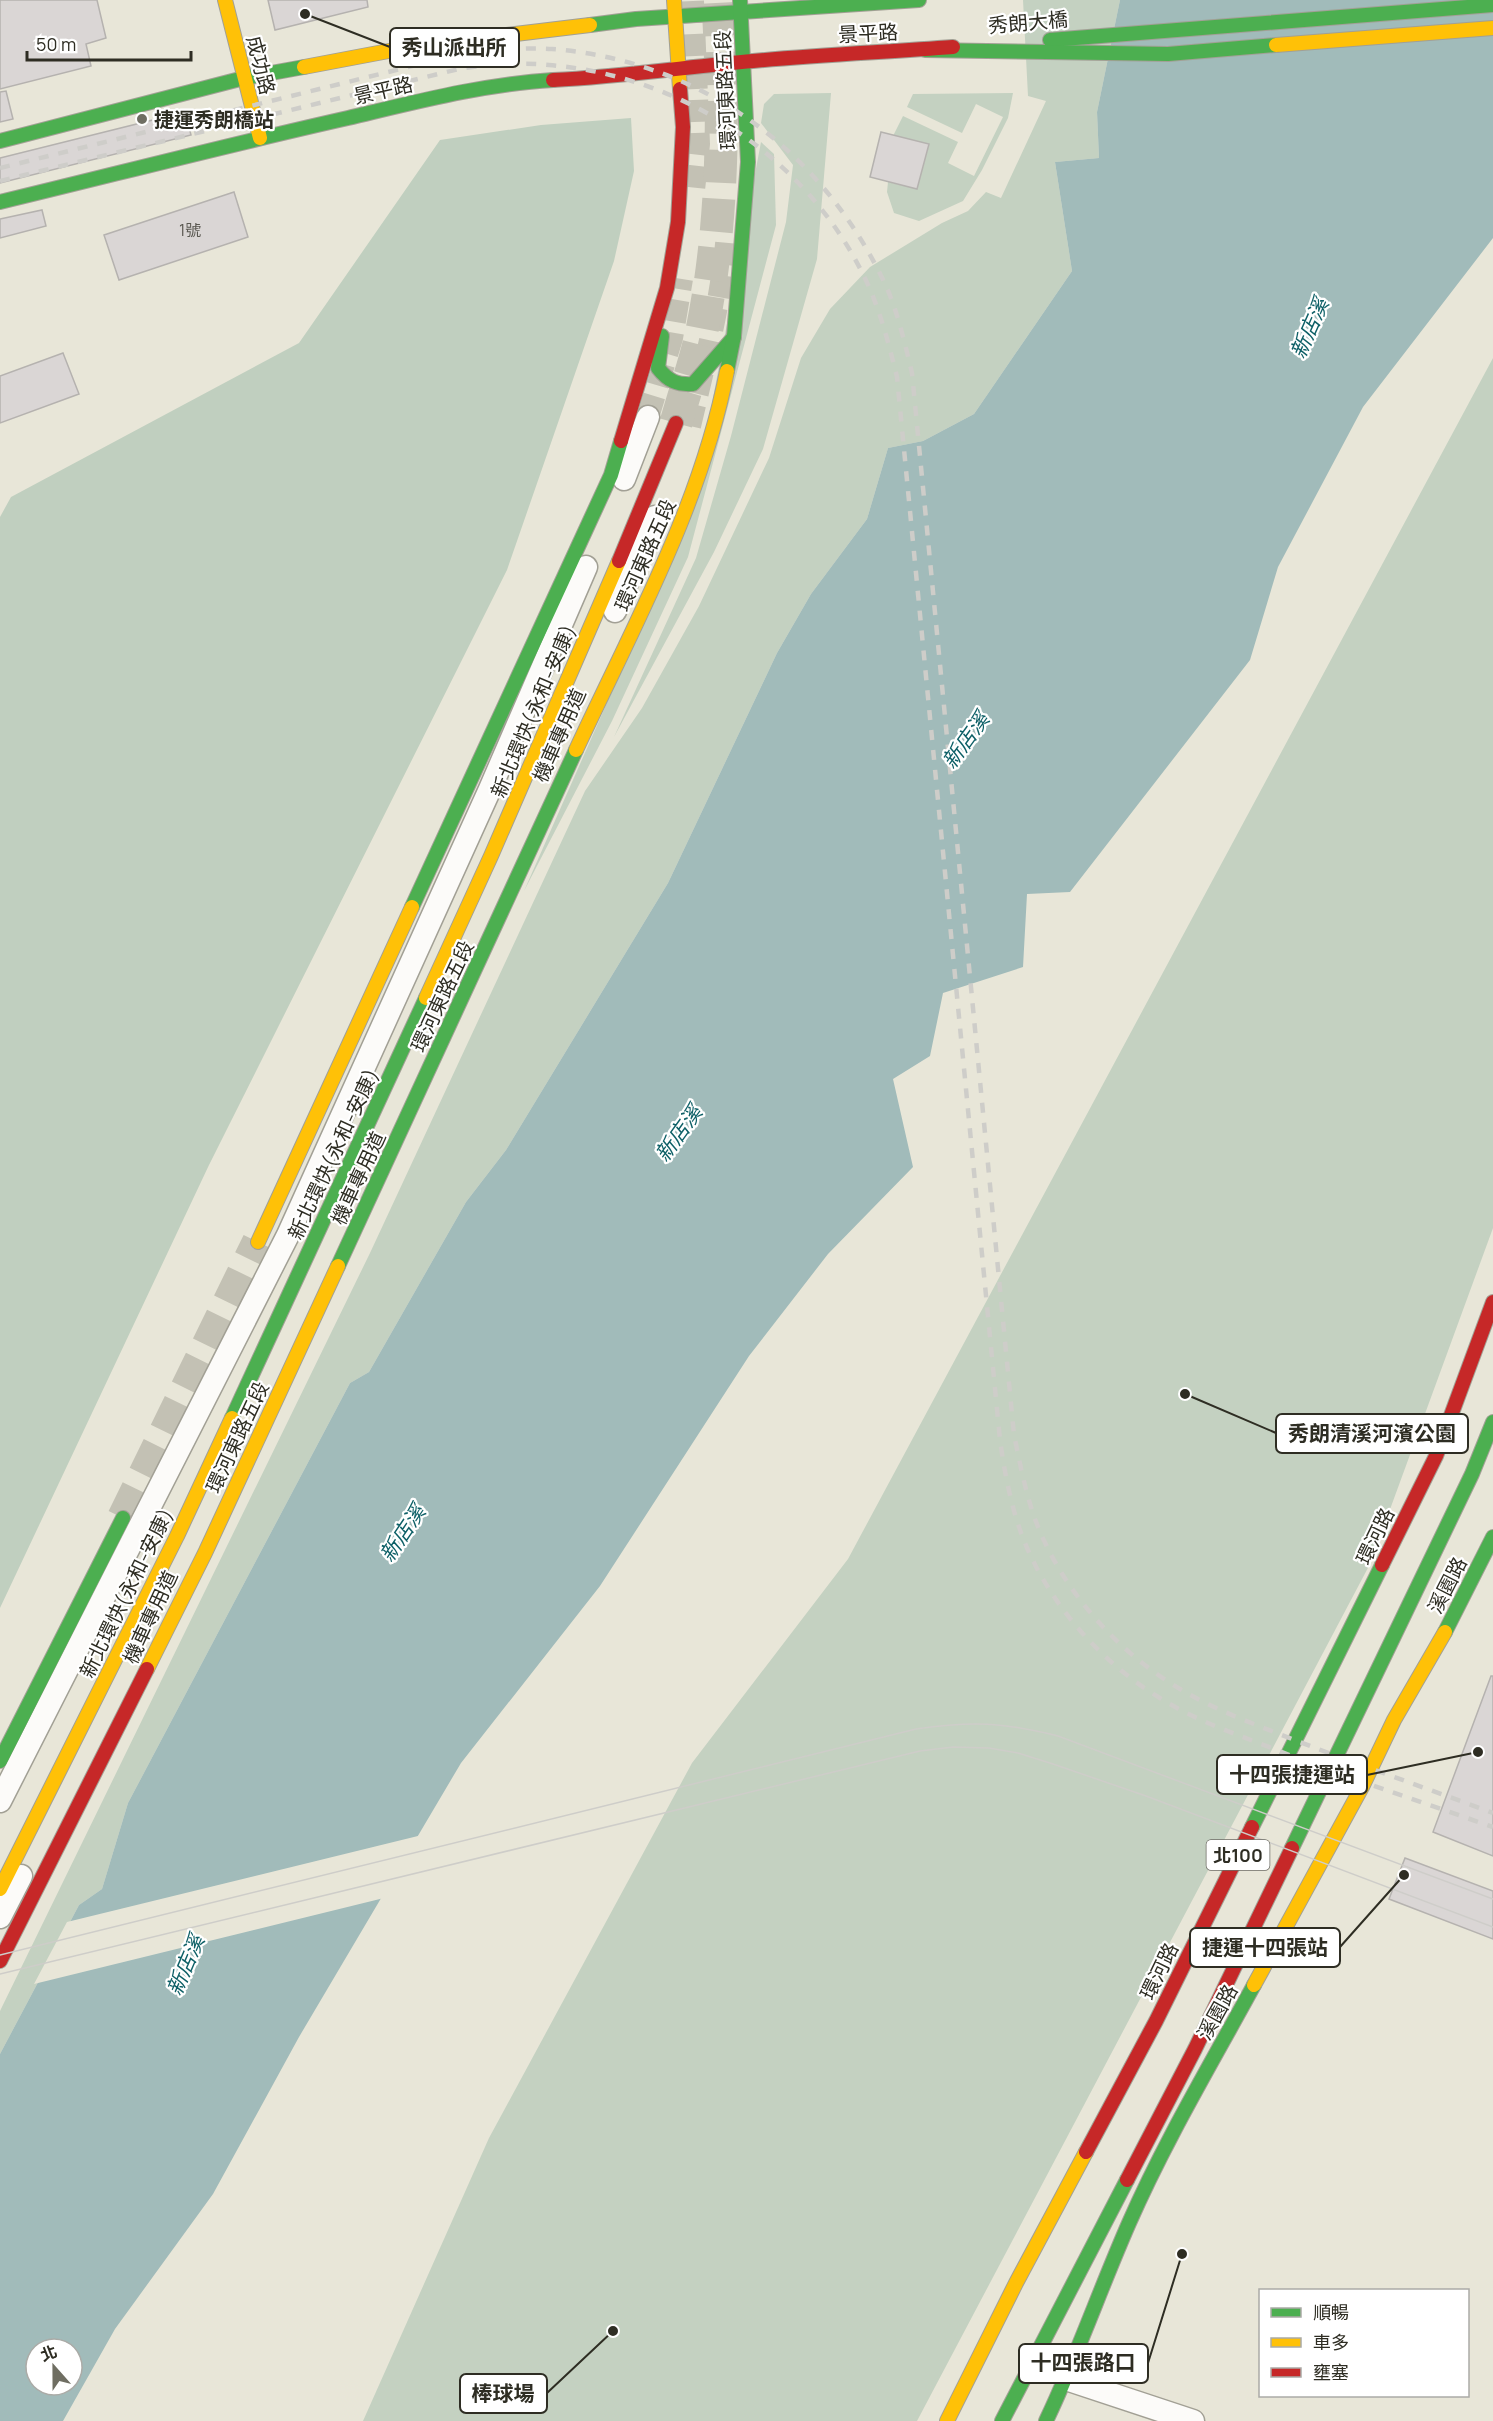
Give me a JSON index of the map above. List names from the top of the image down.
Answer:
{
  "streets": {
    "main road": [
      "秀朗大橋",
      "景平路",
      "成功路",
      "環河東路五段",
      "新北環快(永和-安康)",
      "環河路",
      "溪園路",
      "北100"
    ],
    "street": ["機車專用道"]
  },
  "crossings": [
    ["秀朗大橋", "景平路"],
    ["景平路", "成功路"],
    ["景平路", "環河東路五段"],
    ["新北環快(永和-安康)", "機車專用道"]
  ],
  "water": ["新店溪"],
  "places": [
    "秀山派出所",
    "捷運秀朗橋站",
    "秀朗清溪河濱公園",
    "十四張捷運站",
    "捷運十四張站",
    "十四張路口",
    "棒球場"
  ],
  "house_numbers": ["1號"],
  "legend": ["順暢", "車多", "壅塞"],
  "scale_bar": "50 m",
  "north": "top"
}
